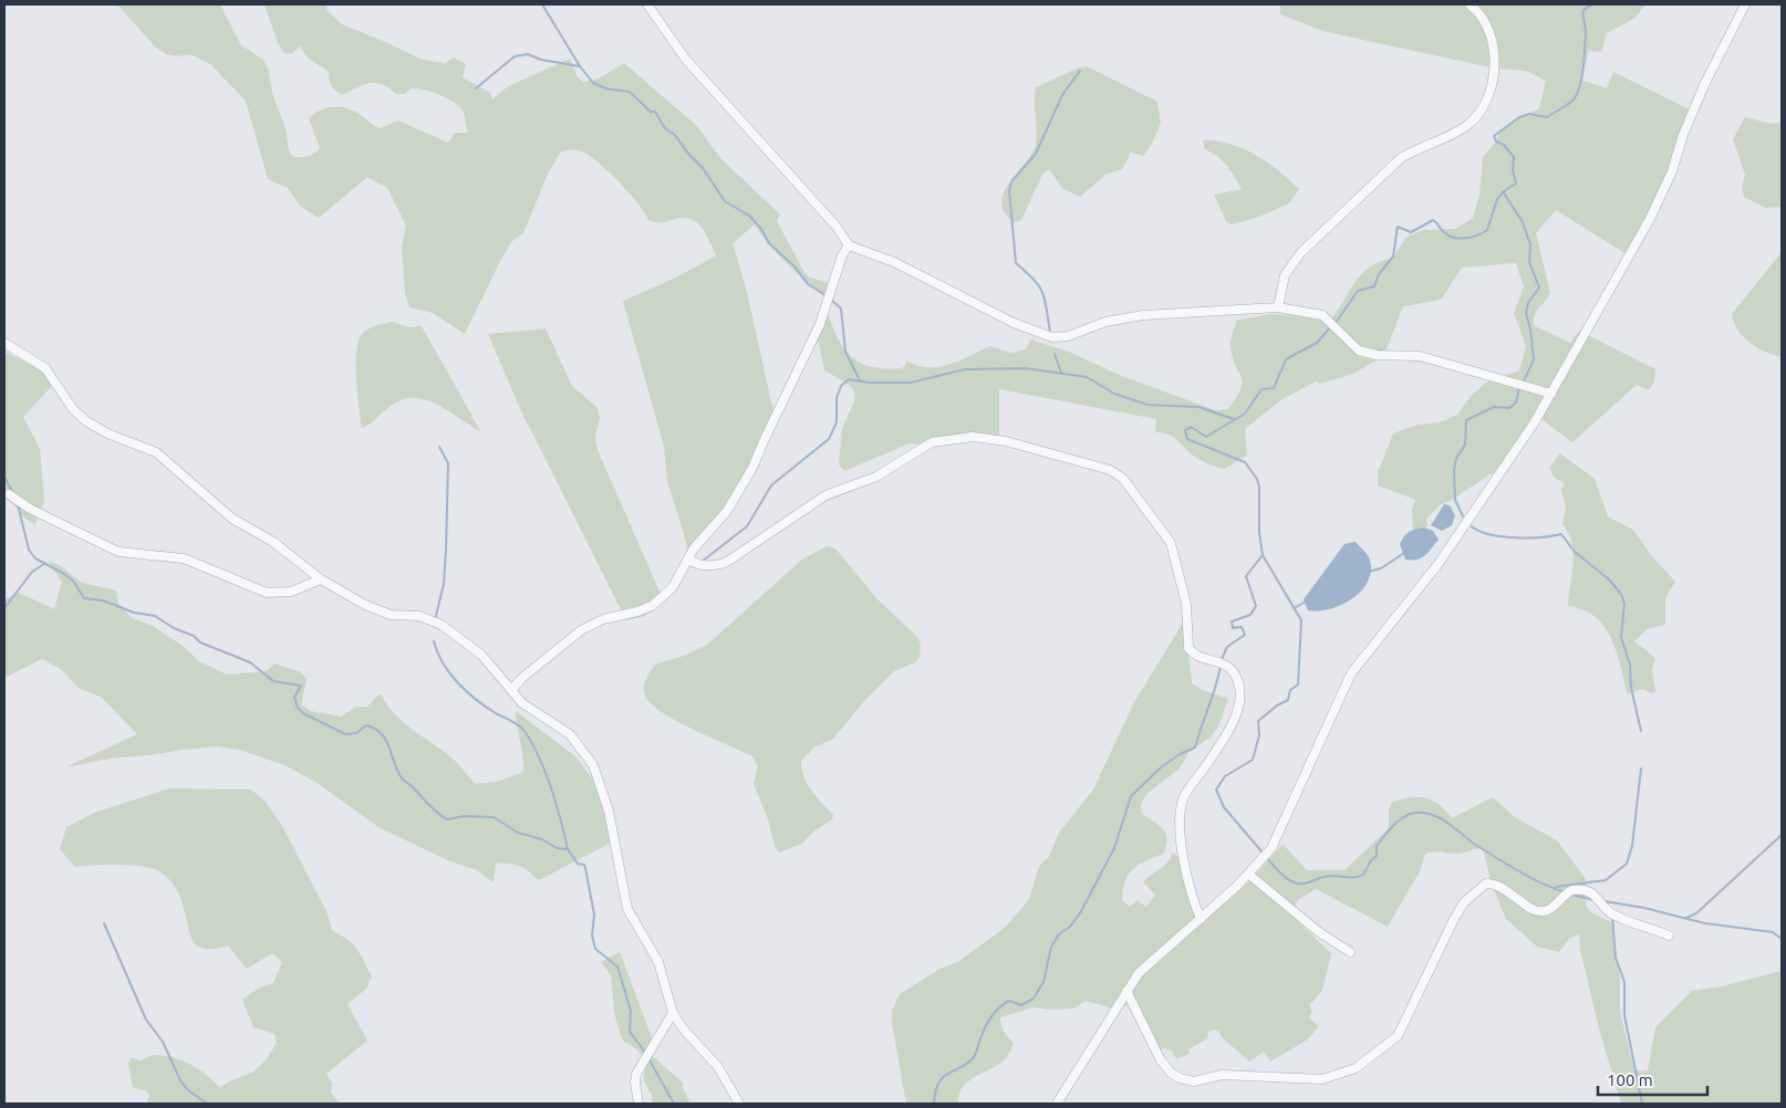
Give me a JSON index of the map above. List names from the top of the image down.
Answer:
{
  "scale_bar": "100 m"
}
